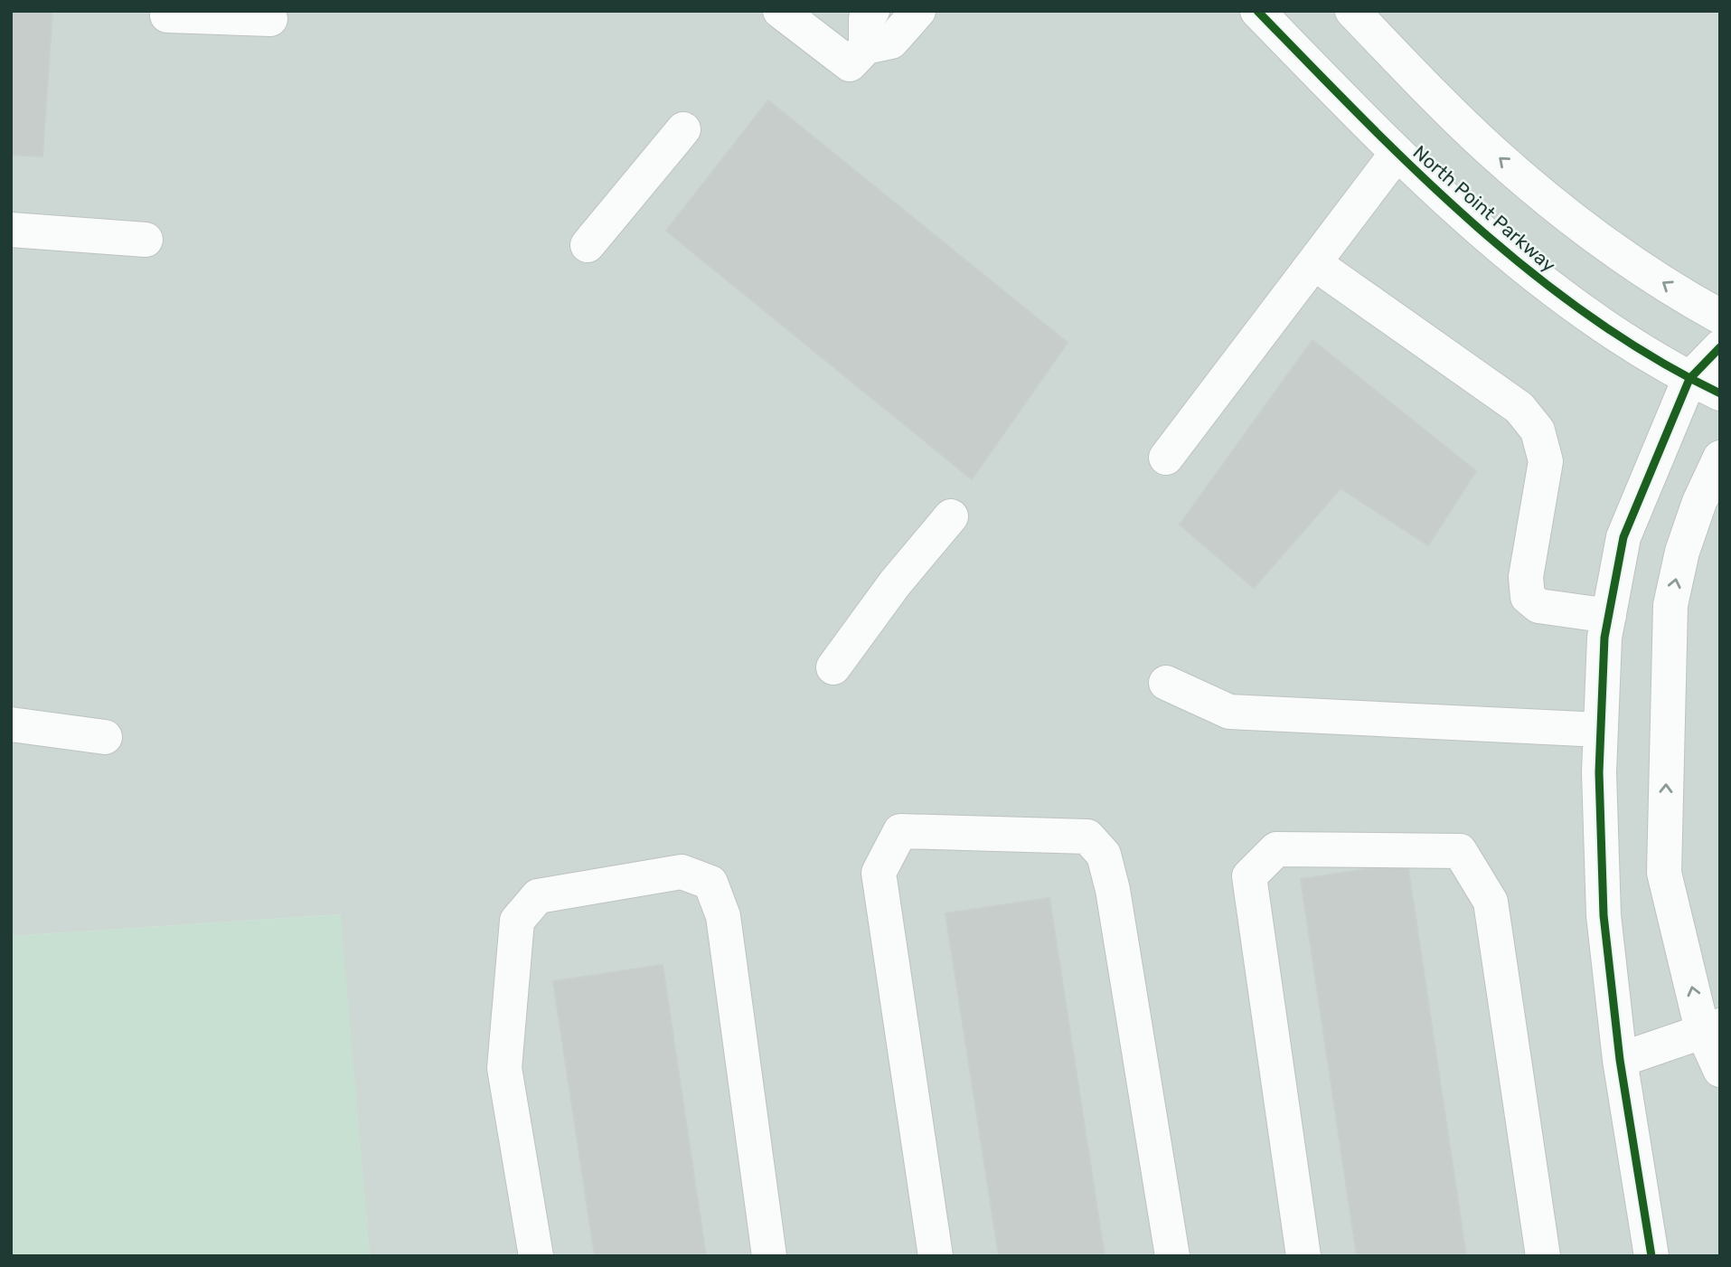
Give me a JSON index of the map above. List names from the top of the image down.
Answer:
{
  "streets": {
    "street": ["North Point Parkway"]
  }
}
